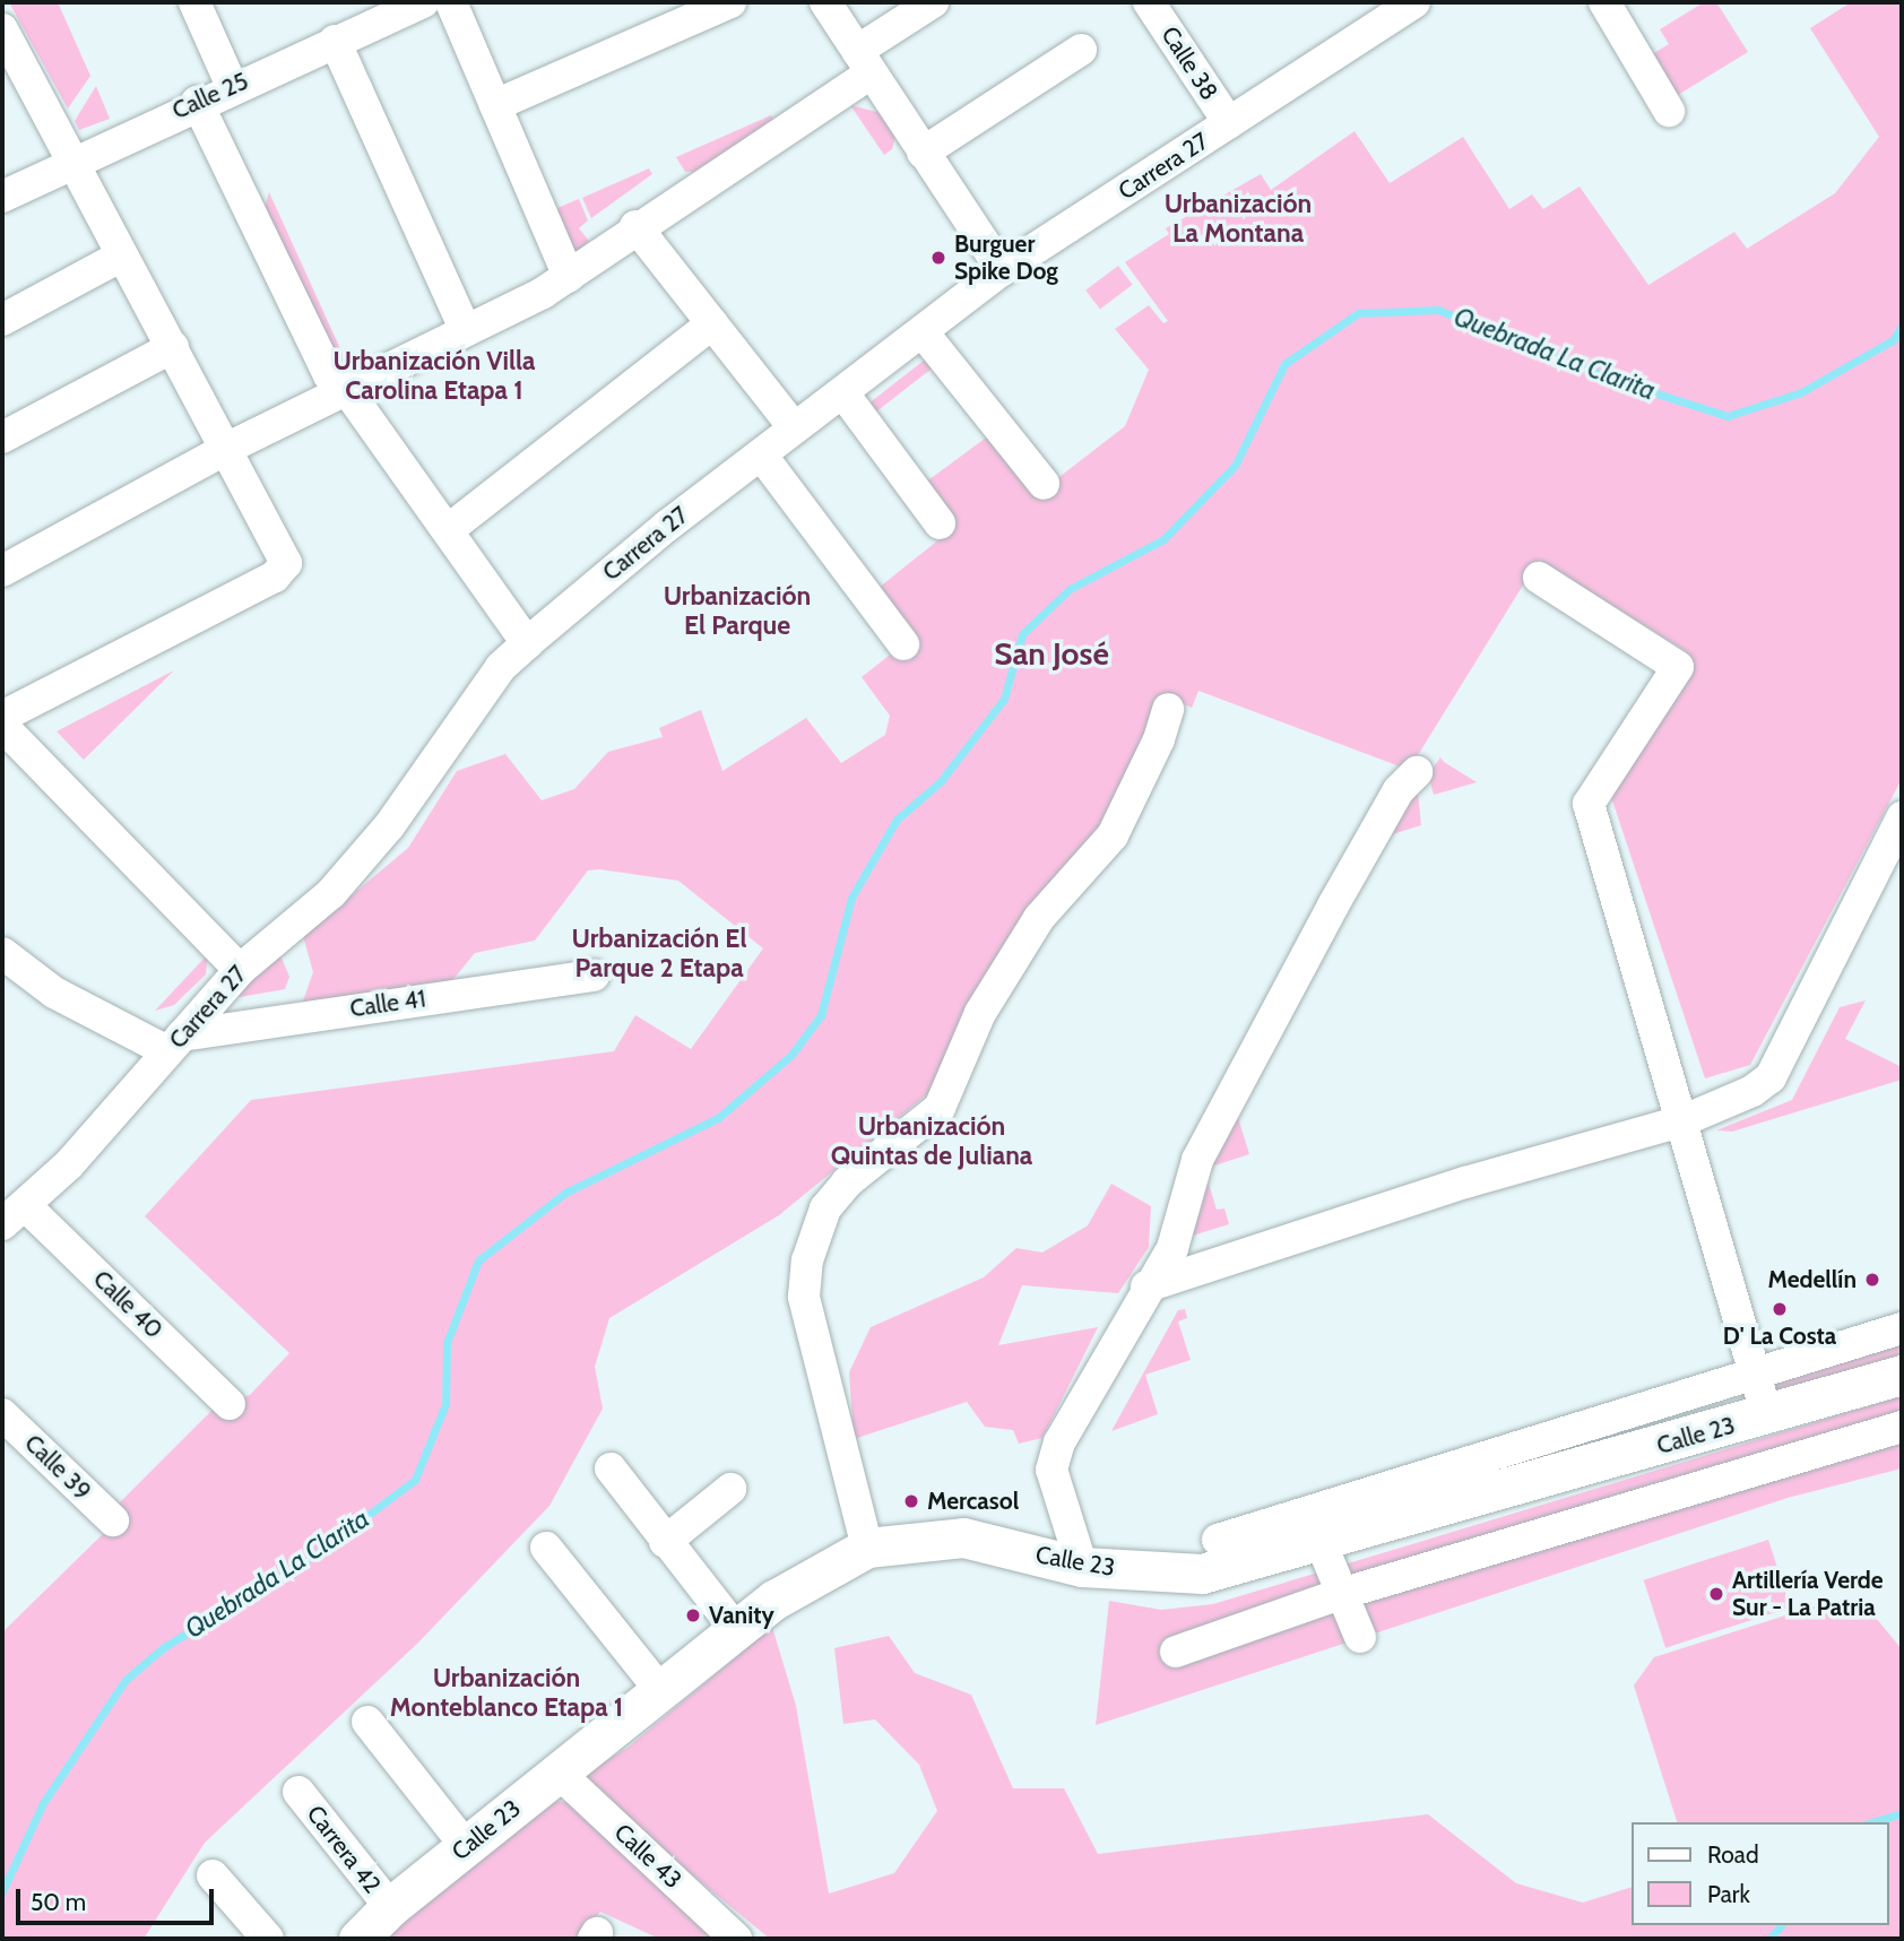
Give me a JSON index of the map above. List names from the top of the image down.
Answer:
{
  "streets": {
    "main road": ["Calle 23"],
    "street": [
      "Calle 38",
      "Calle 25",
      "Carrera 27",
      "Calle 41",
      "Calle 40",
      "Calle 39",
      "Carrera 42",
      "Calle 43"
    ]
  },
  "crossings": [
    ["Calle 38", "Carrera 27"],
    ["Carrera 27", "Calle 41"],
    ["Carrera 27", "Calle 40"],
    ["Calle 23", "Carrera 42"],
    ["Calle 23", "Calle 43"]
  ],
  "districts": [
    "Urbanización La Montana",
    "Urbanización Villa Carolina Etapa 1",
    "Urbanización El Parque",
    "San José",
    "Urbanización El Parque 2 Etapa",
    "Urbanización Quintas de Juliana",
    "Urbanización Monteblanco Etapa 1"
  ],
  "water": ["Quebrada La Clarita"],
  "places": [
    "Burguer Spike Dog",
    "Medellín",
    "D' La Costa",
    "Mercasol",
    "Artillería Verde Sur - La Patria",
    "Vanity"
  ],
  "legend": ["Road", "Park"],
  "scale_bar": "50 m"
}
